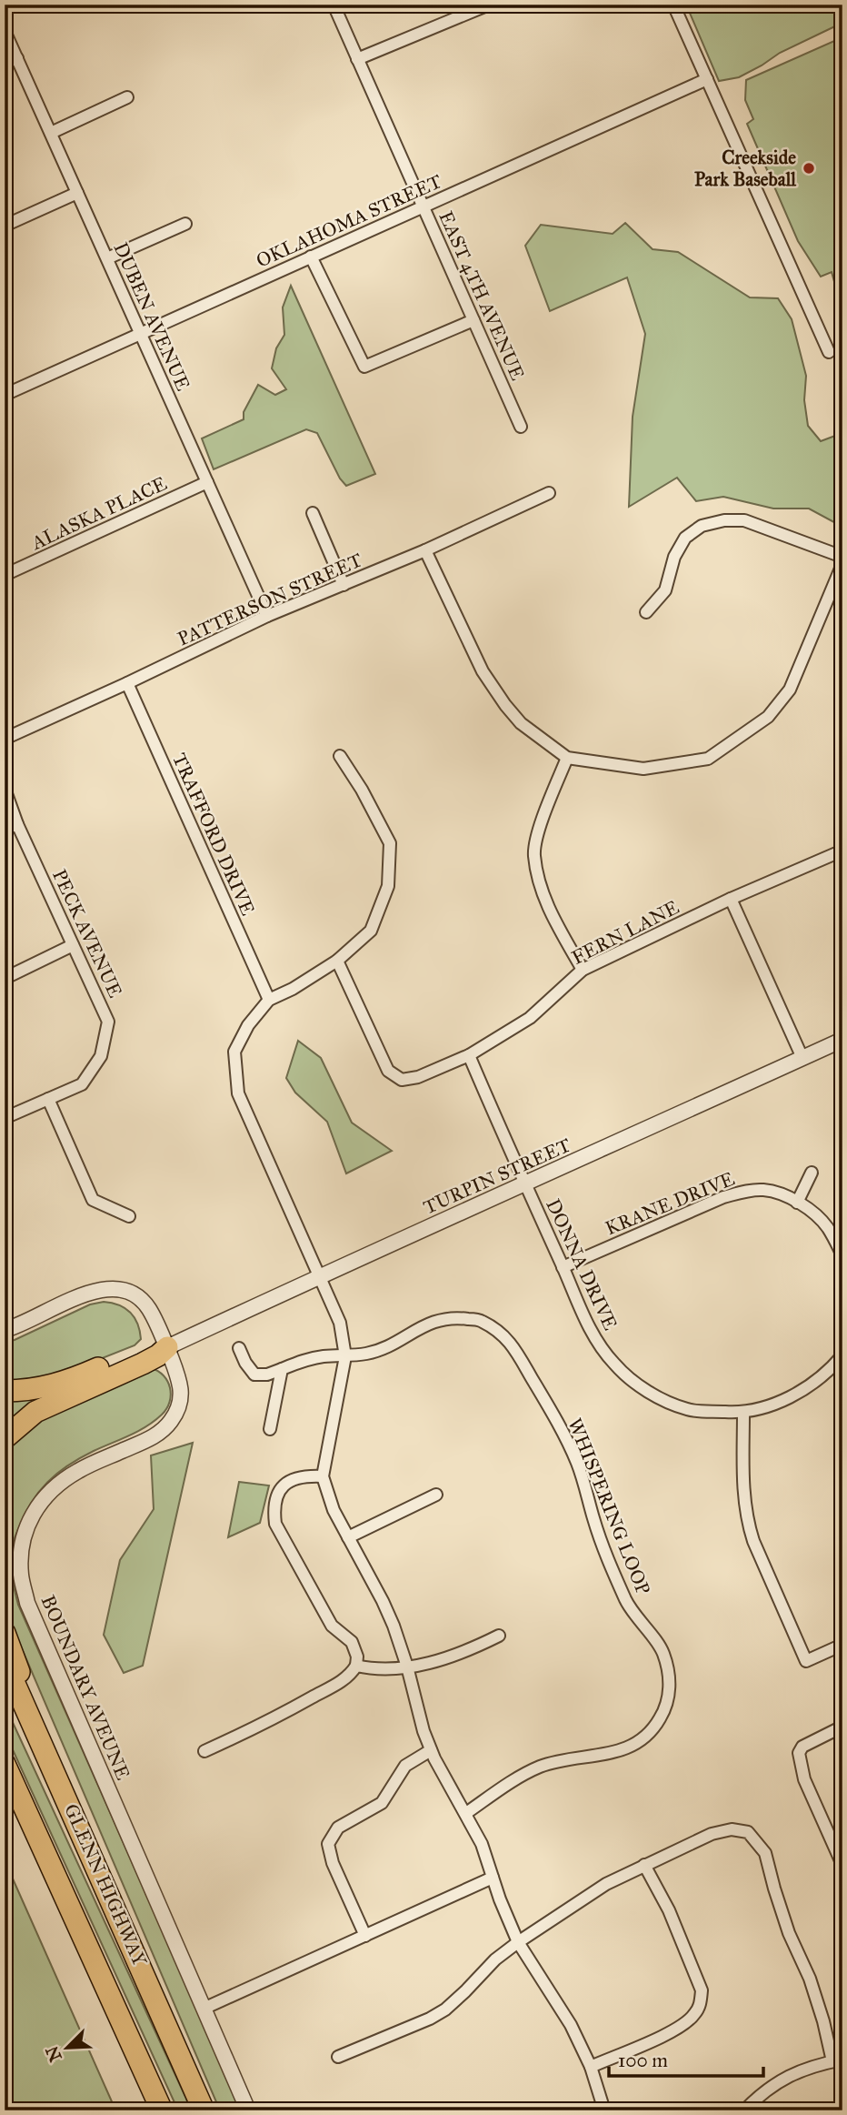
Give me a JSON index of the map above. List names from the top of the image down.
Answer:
{
  "streets": {
    "highway": ["GLENN HIGHWAY"],
    "street": [
      "OKLAHOMA STREET",
      "EAST 4TH AVENUE",
      "DUBEN AVENUE",
      "ALASKA PLACE",
      "PATTERSON STREET",
      "TRAFFORD DRIVE",
      "FERN LANE",
      "PECK AVENUE",
      "TURPIN STREET",
      "KRANE DRIVE",
      "DONNA DRIVE",
      "WHISPERING LOOP",
      "BOUNDARY AVEUNE"
    ]
  },
  "crossings": [
    ["OKLAHOMA STREET", "EAST 4TH AVENUE"],
    ["OKLAHOMA STREET", "DUBEN AVENUE"],
    ["DUBEN AVENUE", "ALASKA PLACE"],
    ["DUBEN AVENUE", "PATTERSON STREET"],
    ["PATTERSON STREET", "TRAFFORD DRIVE"],
    ["FERN LANE", "DONNA DRIVE"],
    ["TURPIN STREET", "DONNA DRIVE"],
    ["TURPIN STREET", "BOUNDARY AVEUNE"],
    ["KRANE DRIVE", "DONNA DRIVE"]
  ],
  "places": ["Creekside Park Baseball"],
  "scale_bar": "100 m",
  "north": "bottom left"
}
